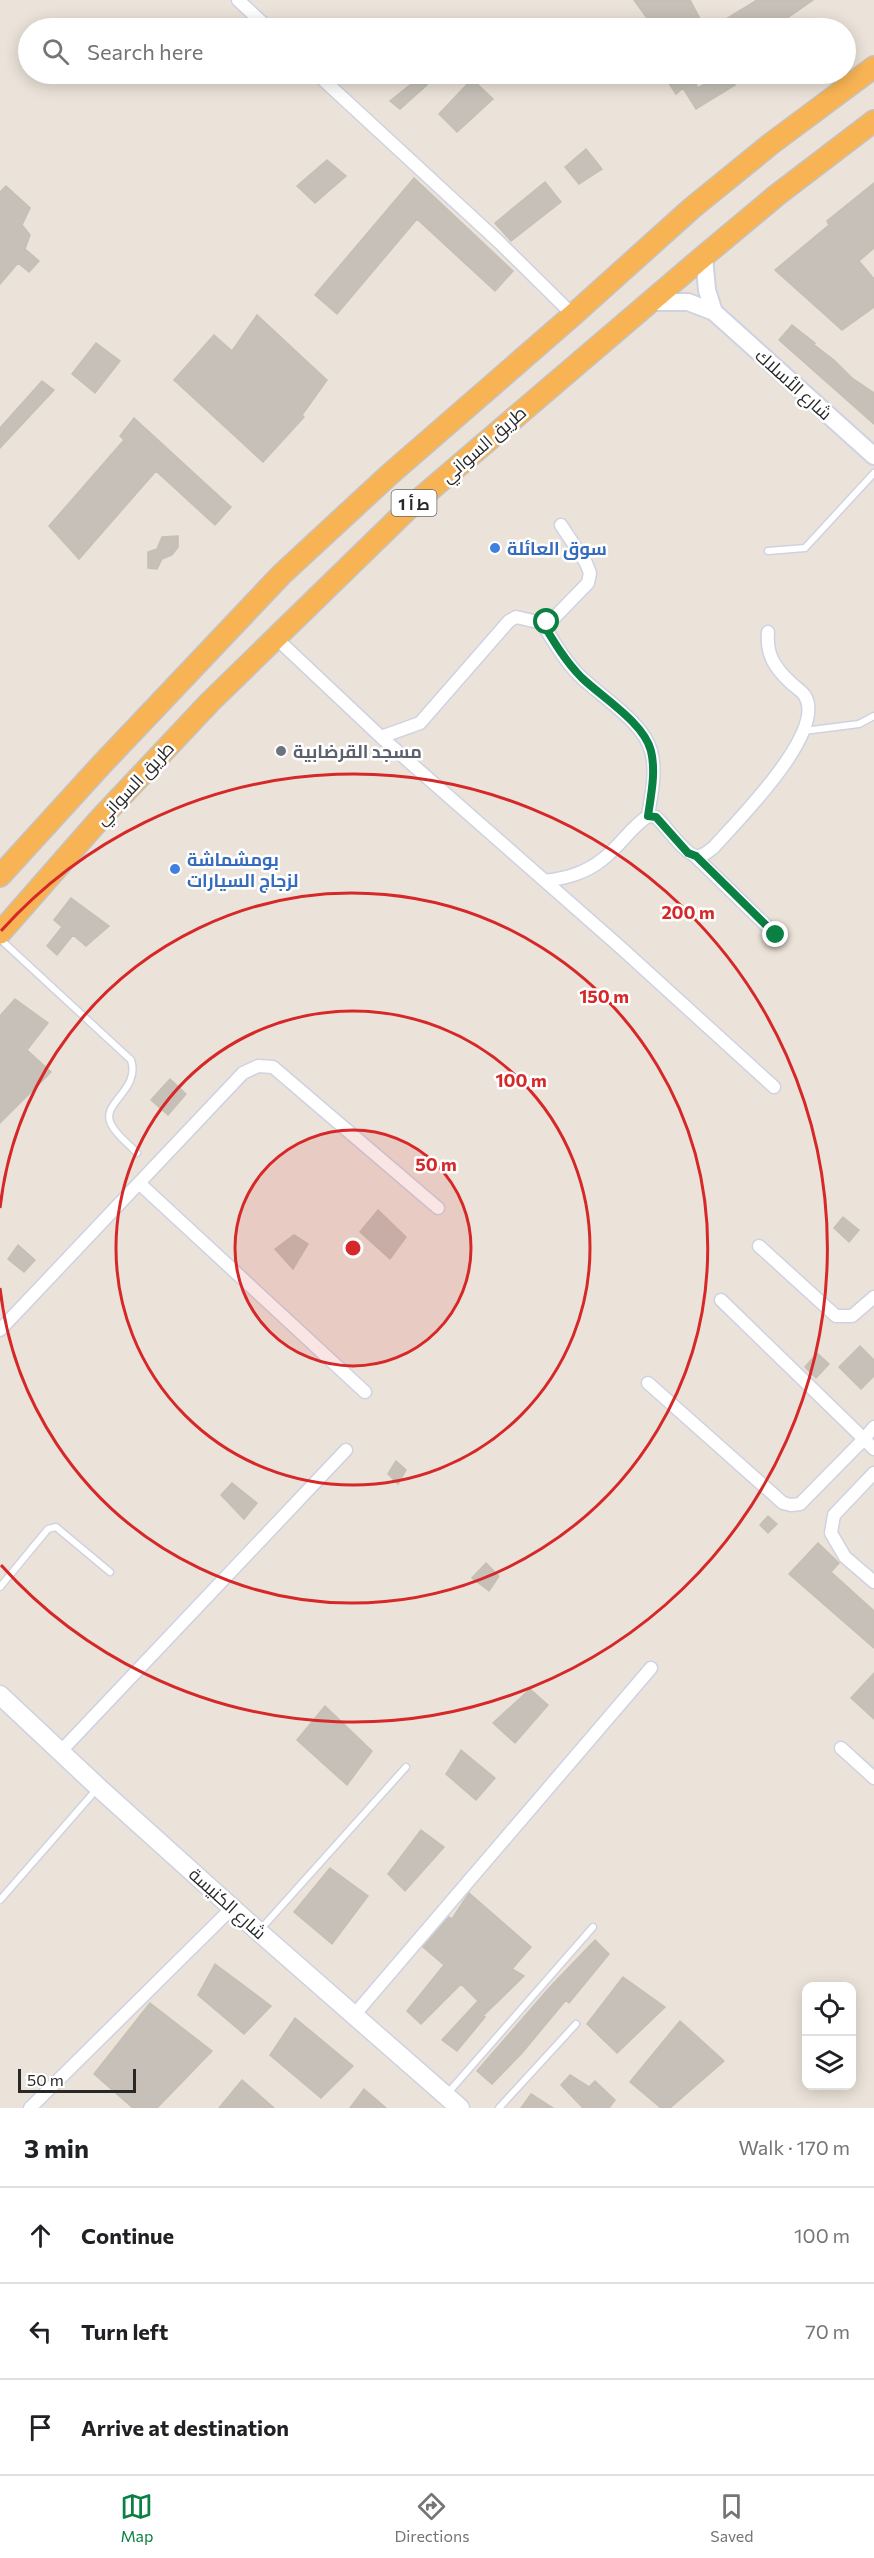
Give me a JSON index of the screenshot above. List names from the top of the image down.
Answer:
{
  "streets": {
    "highway": ["طريق السواني", "ط أ 1"],
    "main road": ["شارع الكنيسة"],
    "street": ["شارع الأسلاك"]
  },
  "crossings": [
    ["شارع الأسلاك", "طريق السواني"]
  ],
  "places": ["سوق العائلة", "مسجد القرضابية", "بومشماشة لزجاج السيارات"],
  "scale_bar": "50 m",
  "page": {
    "search": "Search here",
    "scale": "50 m",
    "heading": ["3 min", "Walk · 170 m"],
    "list": [
      ["Continue", "100 m"],
      ["Turn left", "70 m"],
      "Arrive at destination"
    ],
    "nav": ["Map", "Directions", "Saved"]
  },
  "rings": [
    "200 m",
    "150 m",
    "100 m",
    "50 m"
  ]
}
